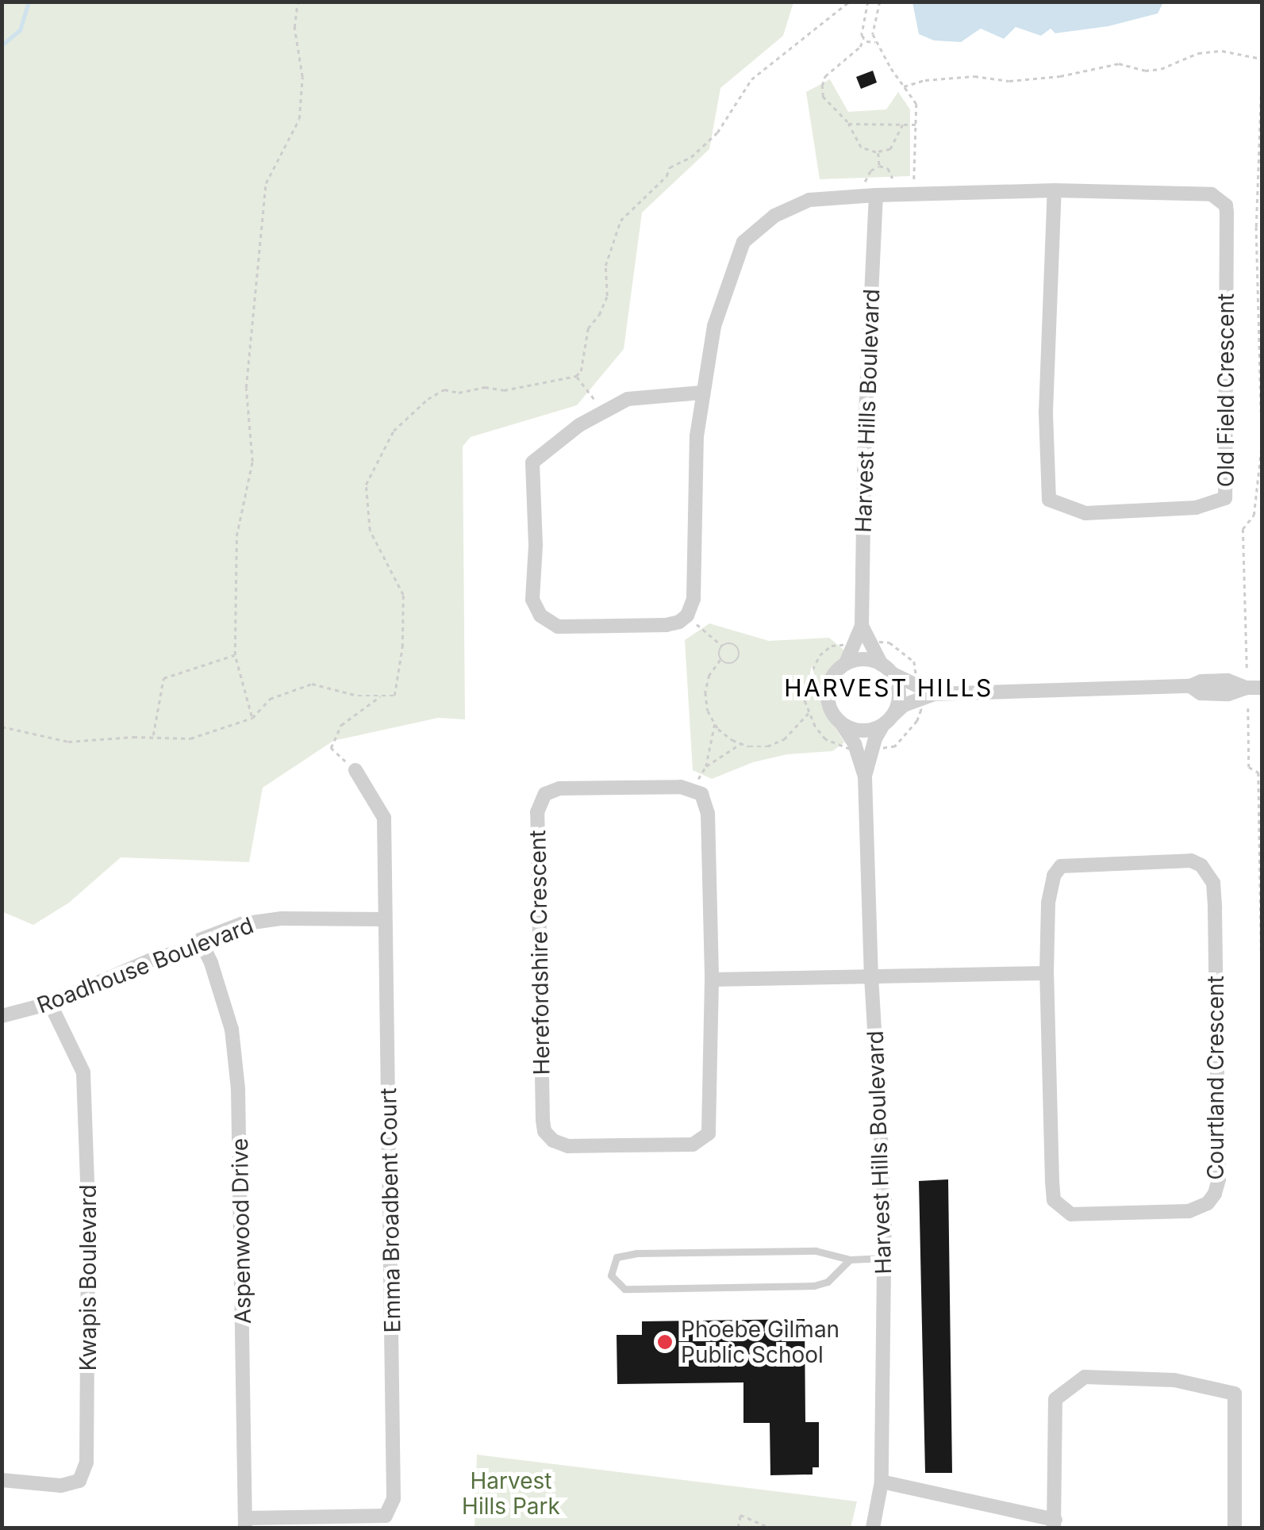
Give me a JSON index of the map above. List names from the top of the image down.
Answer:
{
  "streets": {
    "street": [
      "Old Field Crescent",
      "Harvest Hills Boulevard",
      "Herefordshire Crescent",
      "Roadhouse Boulevard",
      "Courtland Crescent",
      "Emma Broadbent Court",
      "Aspenwood Drive",
      "Kwapis Boulevard"
    ]
  },
  "crossings": [
    ["Old Field Crescent", "Harvest Hills Boulevard"],
    ["Roadhouse Boulevard", "Emma Broadbent Court"],
    ["Roadhouse Boulevard", "Aspenwood Drive"],
    ["Roadhouse Boulevard", "Kwapis Boulevard"],
    ["Emma Broadbent Court", "Aspenwood Drive"]
  ],
  "districts": ["HARVEST HILLS"],
  "parks": ["Harvest Hills Park"],
  "places": ["Phoebe Gilman Public School"]
}
